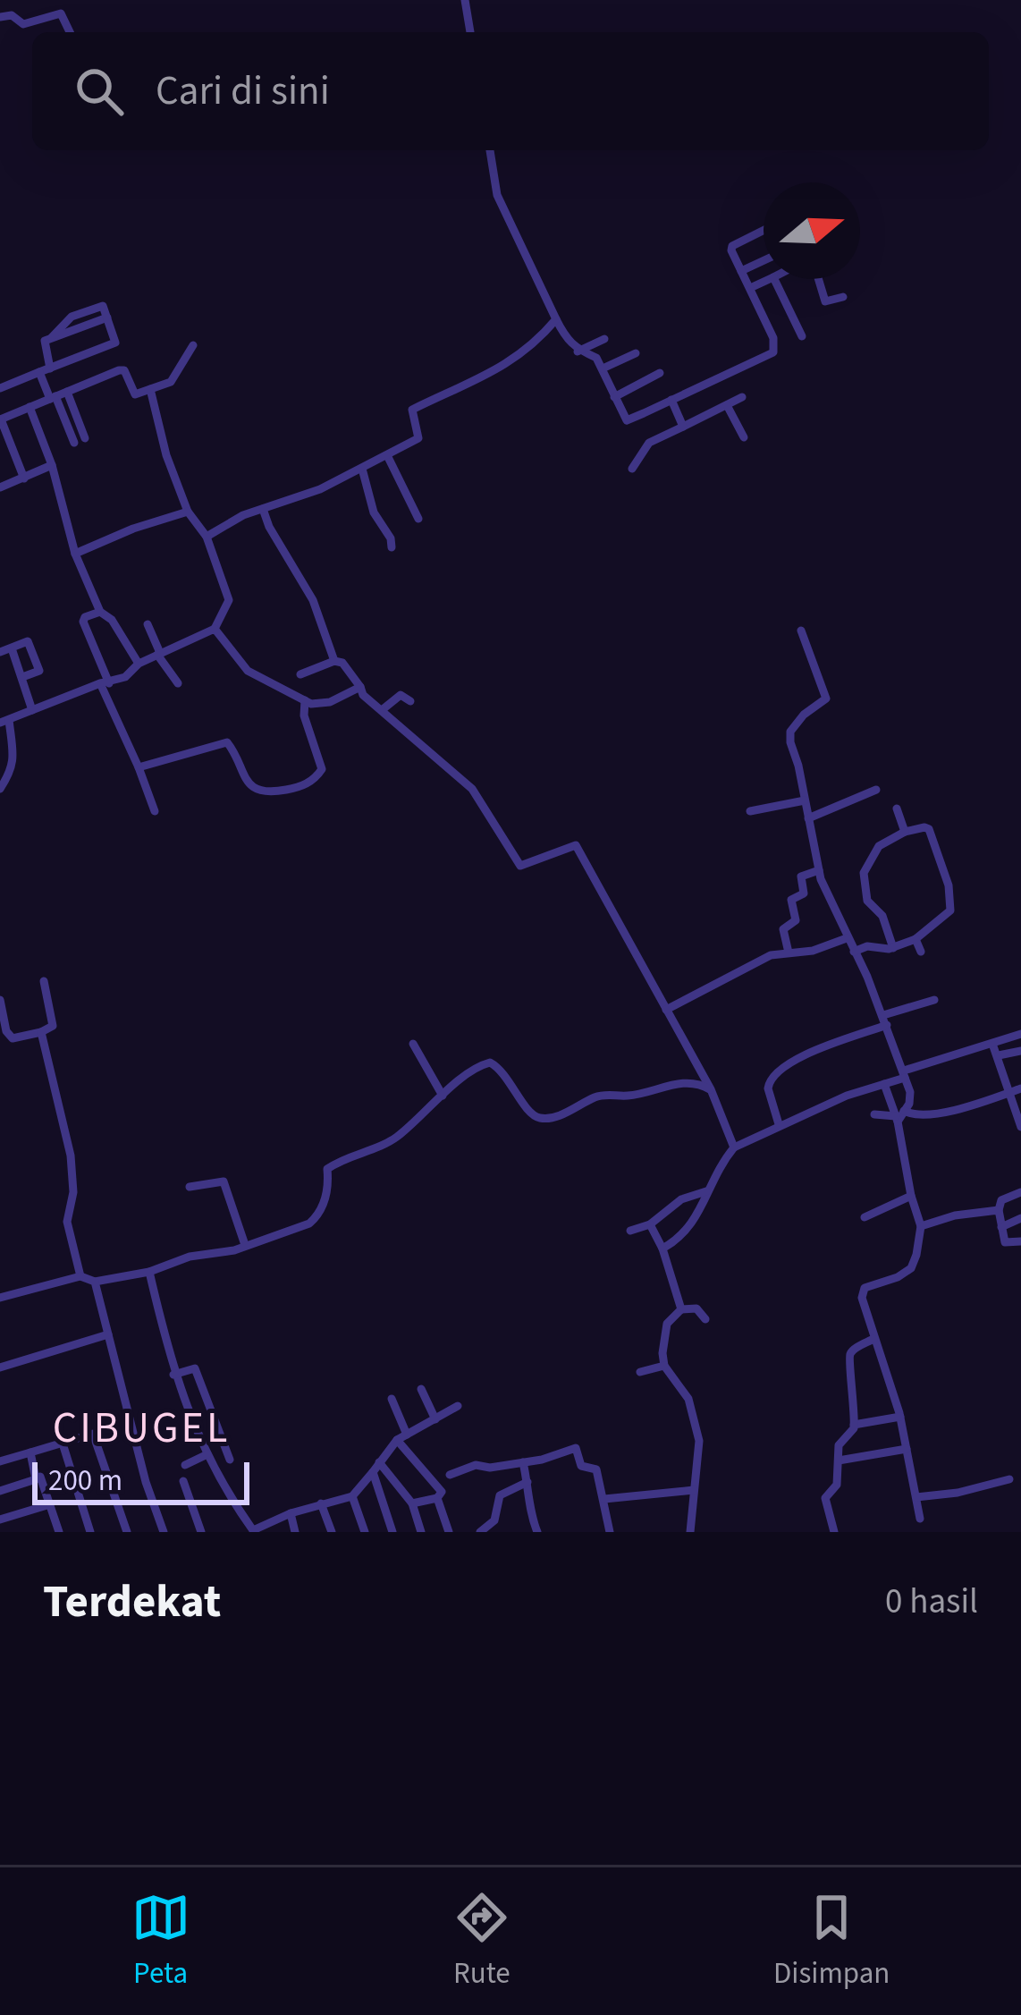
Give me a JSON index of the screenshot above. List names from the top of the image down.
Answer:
{
  "districts": ["CIBUGEL"],
  "scale_bar": "200 m",
  "north": "right",
  "page": {
    "search": "Cari di sini",
    "scale": "200 m",
    "heading": ["Terdekat", "0 hasil"],
    "nav": ["Peta", "Rute", "Disimpan"]
  }
}
